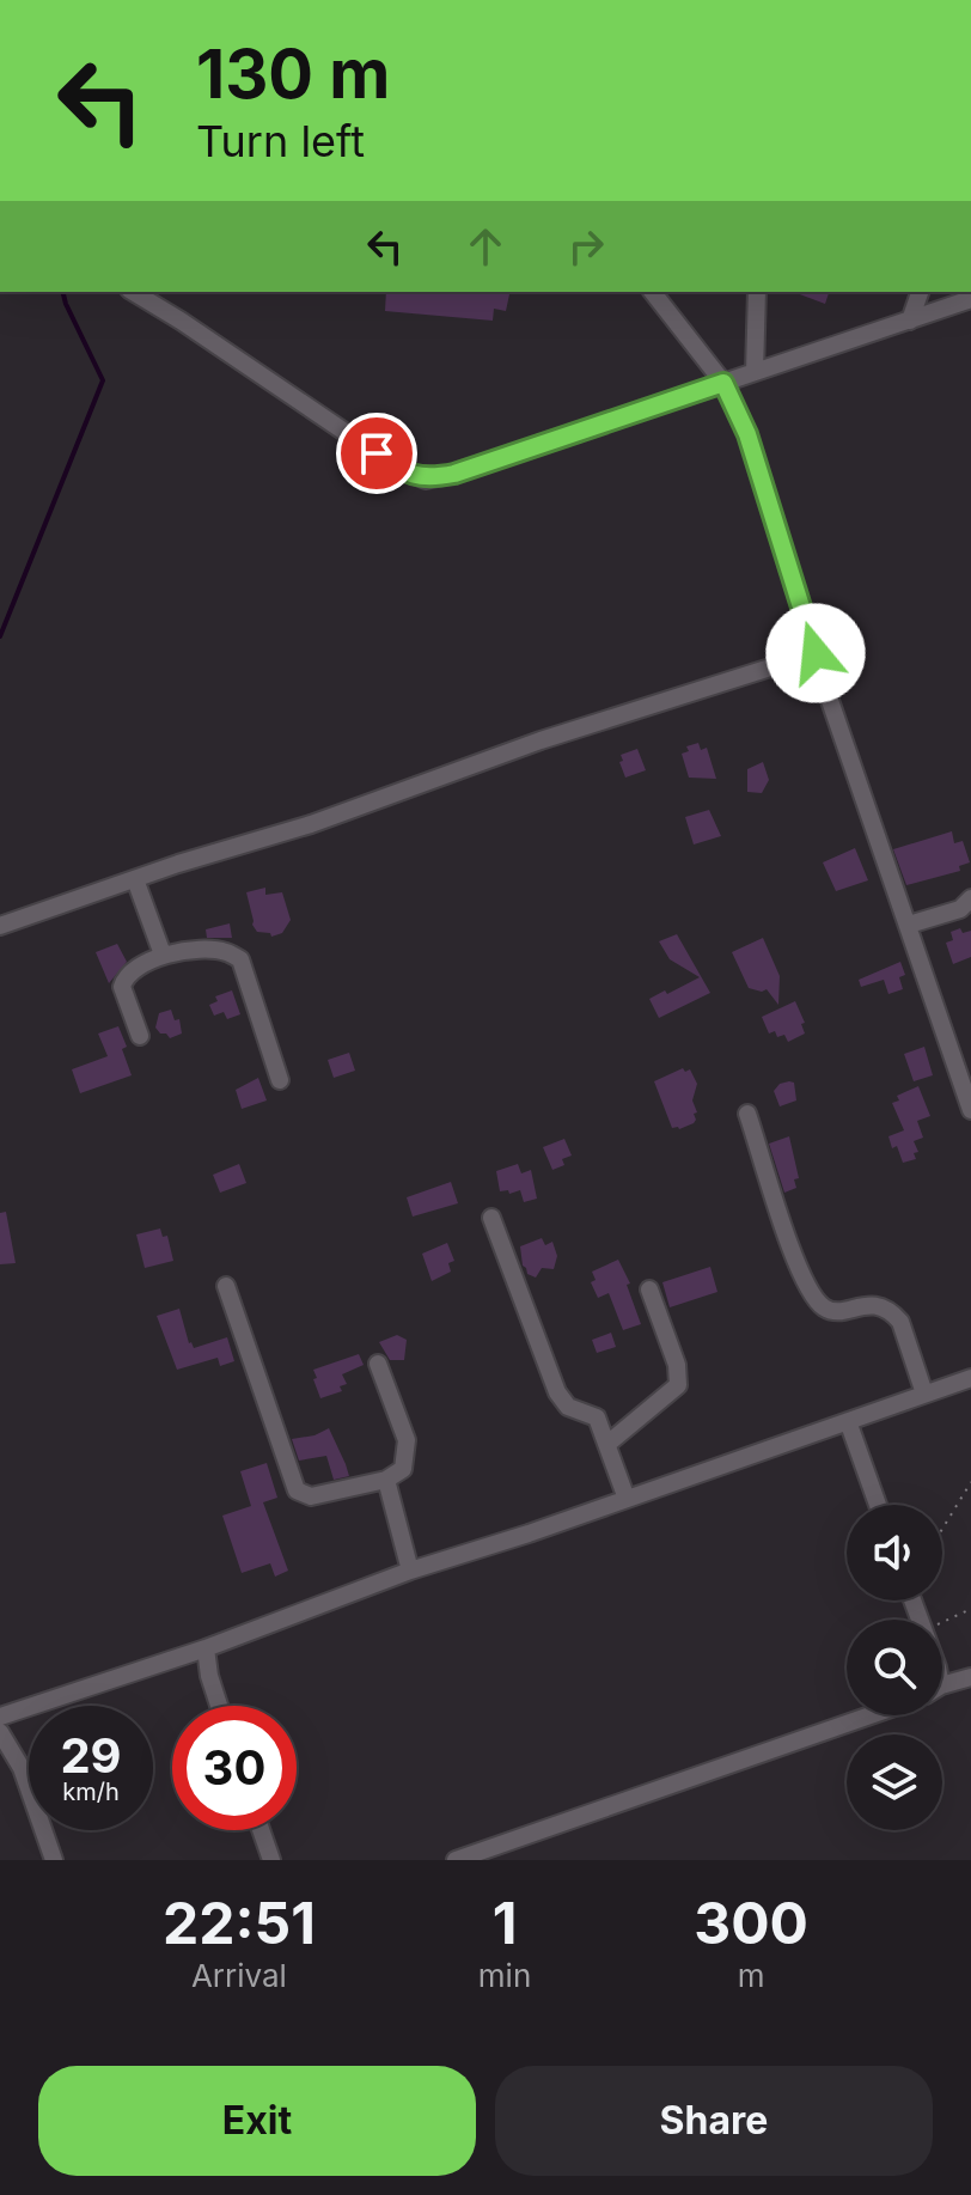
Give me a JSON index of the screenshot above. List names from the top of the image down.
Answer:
{
  "page": {
    "turn": ["130 m", "Turn left"],
    "speed": "29 km/h",
    "limit": "30",
    "eta": [
      "22:51",
      "Arrival",
      "1",
      "min",
      "300",
      "m"
    ],
    "buttons": ["Exit", "Share"]
  }
}
